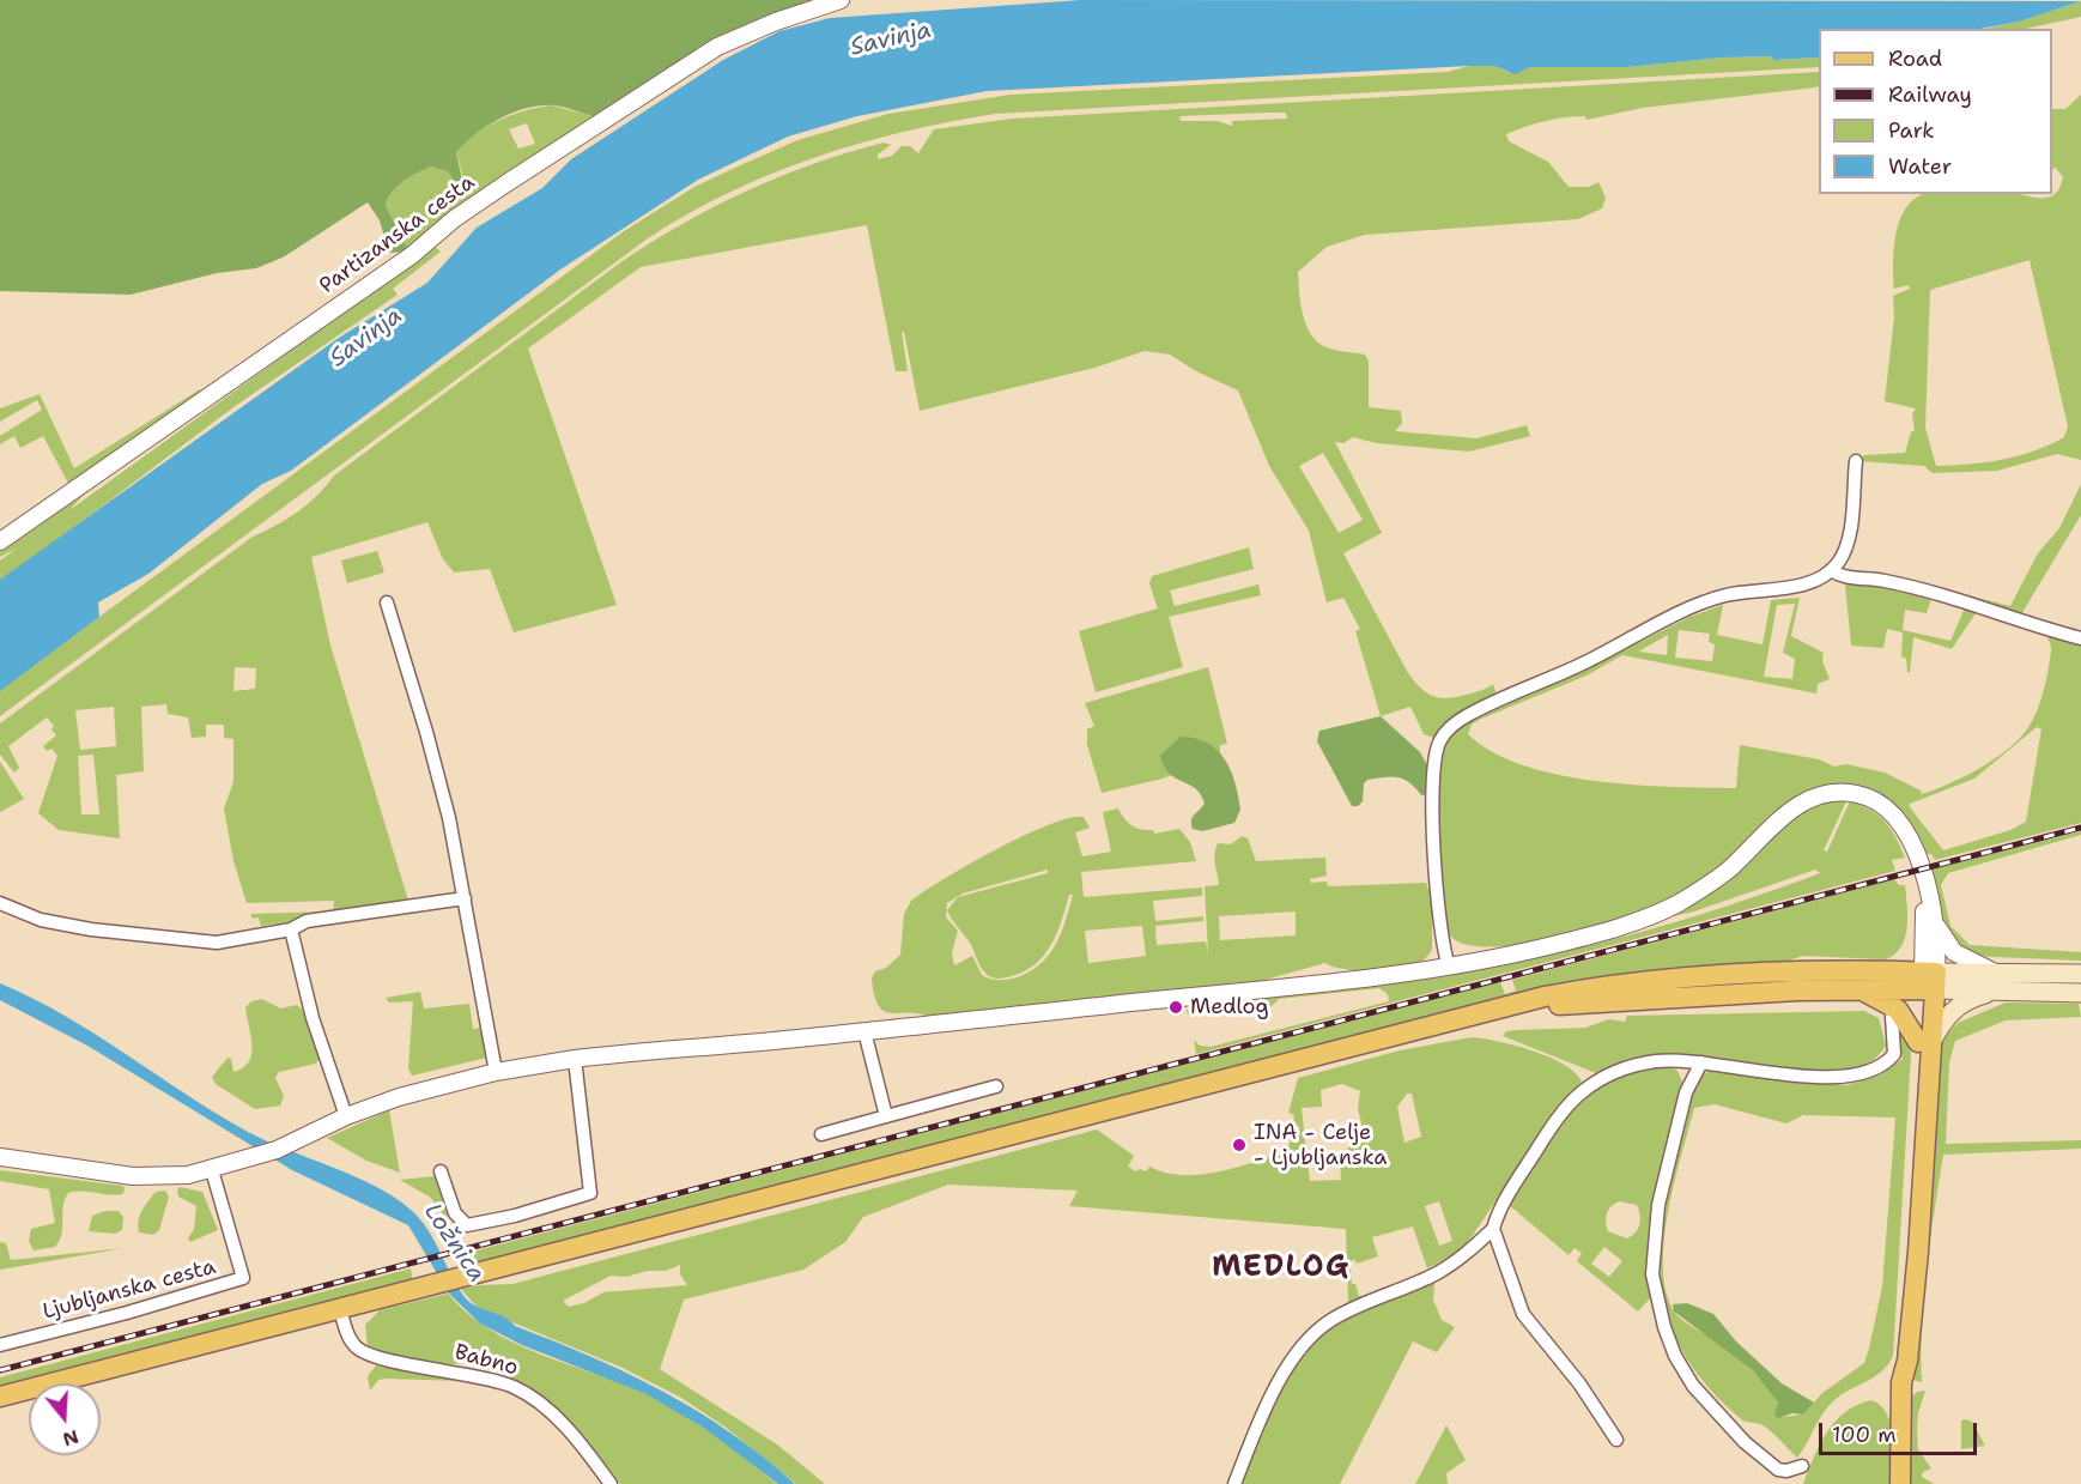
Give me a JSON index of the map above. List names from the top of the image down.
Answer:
{
  "streets": {
    "street": ["Partizanska cesta", "Ljubljanska cesta", "Babno"]
  },
  "districts": ["MEDLOG"],
  "water": ["Savinja", "Ložnica"],
  "places": ["Medlog", "INA - Celje - Ljubljanska"],
  "legend": [
    "Road",
    "Railway",
    "Park",
    "Water"
  ],
  "scale_bar": "100 m",
  "north": "bottom"
}
